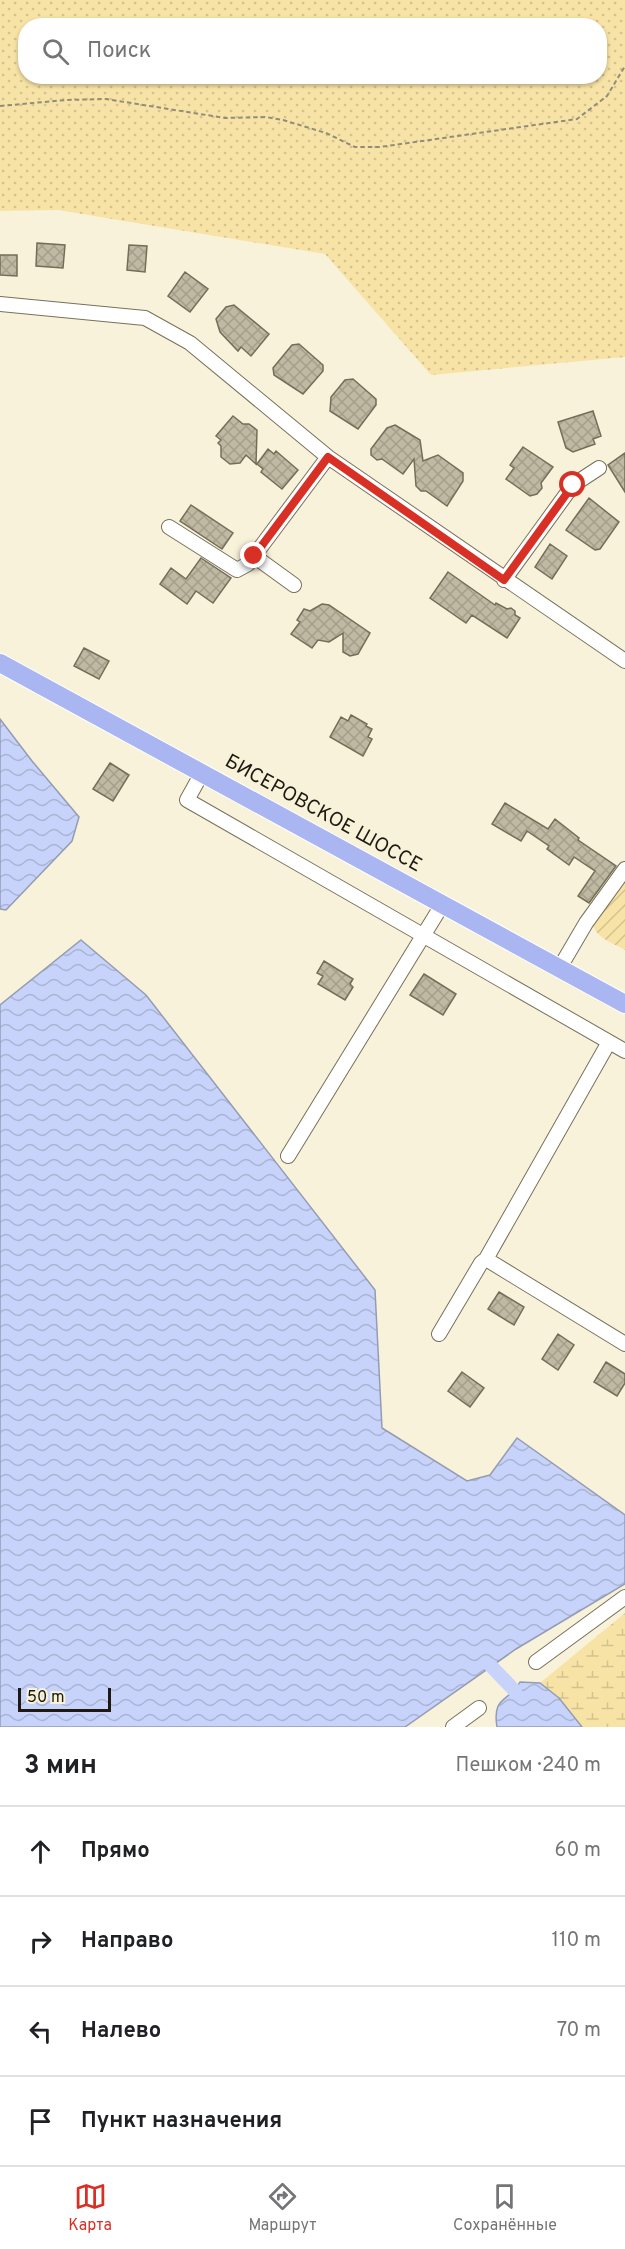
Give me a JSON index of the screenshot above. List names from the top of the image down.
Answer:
{
  "streets": {
    "main road": ["БИСЕРОВСКОЕ ШОССЕ"]
  },
  "scale_bar": "50 m",
  "page": {
    "search": "Поиск",
    "scale": "50 m",
    "heading": ["3 мин", "Пешком · 240 m"],
    "list": [
      ["Прямо", "60 m"],
      ["Направо", "110 m"],
      ["Налево", "70 m"],
      "Пункт назначения"
    ],
    "nav": ["Карта", "Маршрут", "Сохранённые"]
  }
}
